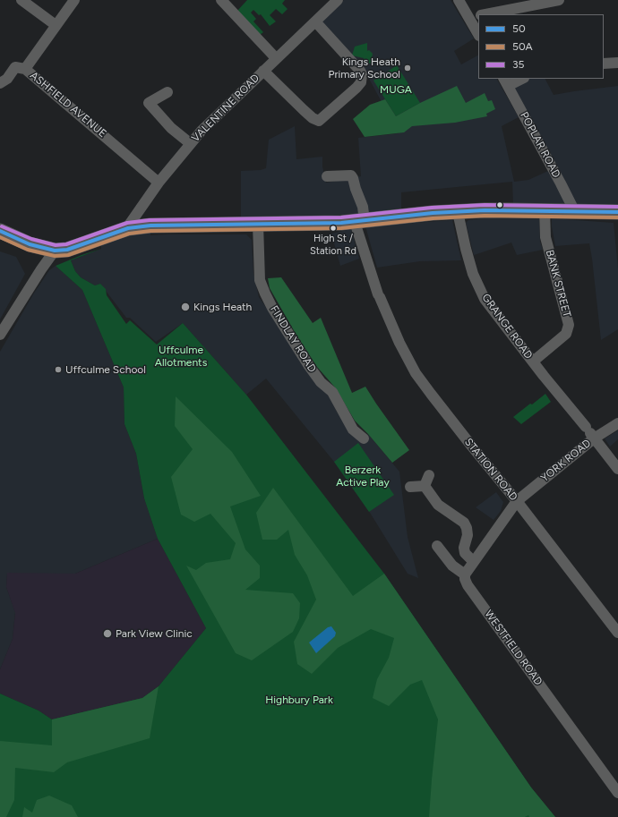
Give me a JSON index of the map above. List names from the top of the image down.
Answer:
{
  "streets": {
    "street": [
      "ASHFIELD AVENUE",
      "VALENTINE ROAD",
      "POPLAR ROAD",
      "BANK STREET",
      "GRANGE ROAD",
      "FINDLAY ROAD",
      "YORK ROAD",
      "STATION ROAD",
      "WESTFIELD ROAD"
    ]
  },
  "crossings": [
    ["ASHFIELD AVENUE", "VALENTINE ROAD"],
    ["BANK STREET", "GRANGE ROAD"],
    ["GRANGE ROAD", "YORK ROAD"],
    ["YORK ROAD", "STATION ROAD"]
  ],
  "parks": [
    "MUGA",
    "Uffculme Allotments",
    "Berzerk Active Play",
    "Highbury Park"
  ],
  "places": [
    "Kings Heath Primary School",
    "High St / Station Rd",
    "Kings Heath",
    "Uffculme School",
    "Park View Clinic"
  ],
  "lines": ["transit line 35", "transit line 50", "transit line 50A"],
  "legend": ["50", "50A", "35"]
}
